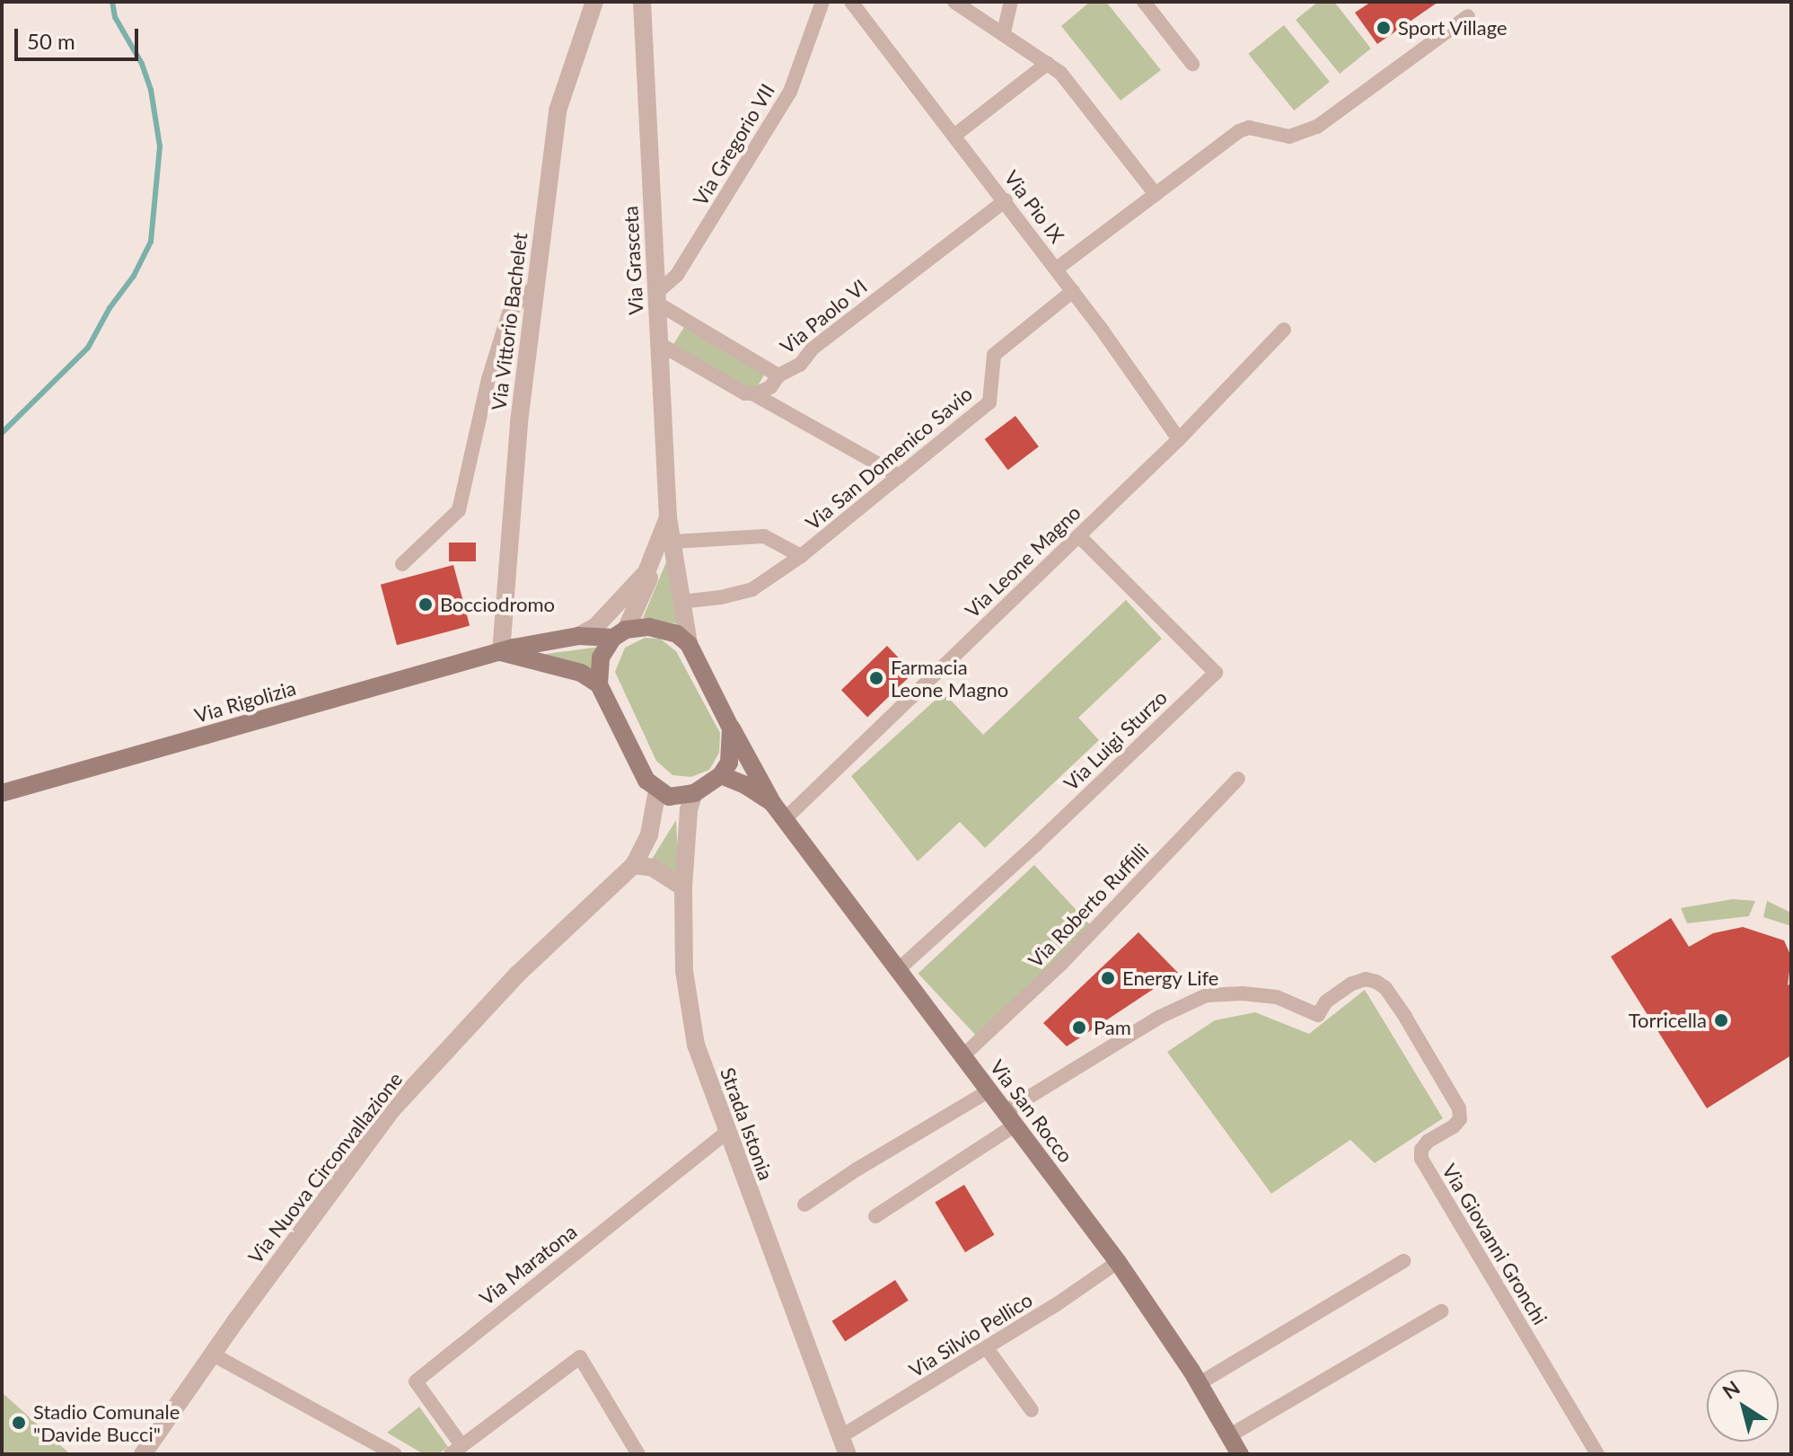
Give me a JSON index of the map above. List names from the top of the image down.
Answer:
{
  "streets": {
    "main road": ["Via Rigolizia", "Via San Rocco"],
    "street": [
      "Via Gregorio VII",
      "Via Pio IX",
      "Via Grasceta",
      "Via Paolo VI",
      "Via Vittorio Bachelet",
      "Via San Domenico Savio",
      "Via Leone Magno",
      "Via Luigi Sturzo",
      "Via Roberto Ruffilli",
      "Strada Istonia",
      "Via Nuova Circonvallazione",
      "Via Giovanni Gronchi",
      "Via Maratona",
      "Via Silvio Pellico"
    ]
  },
  "crossings": [
    ["Via Gregorio VII", "Via Grasceta"],
    ["Via Gregorio VII", "Via Paolo VI"],
    ["Via Pio IX", "Via Paolo VI"],
    ["Via Pio IX", "Via San Domenico Savio"],
    ["Via Pio IX", "Via Leone Magno"],
    ["Via Grasceta", "Via Paolo VI"],
    ["Via Vittorio Bachelet", "Via Rigolizia"],
    ["Via Leone Magno", "Via Luigi Sturzo"],
    ["Via Leone Magno", "Via San Rocco"],
    ["Via Rigolizia", "Strada Istonia"],
    ["Via Rigolizia", "Via Nuova Circonvallazione"],
    ["Via Luigi Sturzo", "Via San Rocco"],
    ["Via Roberto Ruffilli", "Via San Rocco"],
    ["Via San Rocco", "Via Giovanni Gronchi"],
    ["Via San Rocco", "Via Silvio Pellico"],
    ["Strada Istonia", "Via Nuova Circonvallazione"],
    ["Strada Istonia", "Via Maratona"],
    ["Strada Istonia", "Via Silvio Pellico"]
  ],
  "places": [
    "Sport Village",
    "Bocciodromo",
    "Farmacia Leone Magno",
    "Energy Life",
    "Torricella",
    "Pam",
    "Stadio Comunale \"Davide Bucci\""
  ],
  "scale_bar": "50 m",
  "north": "top left"
}
